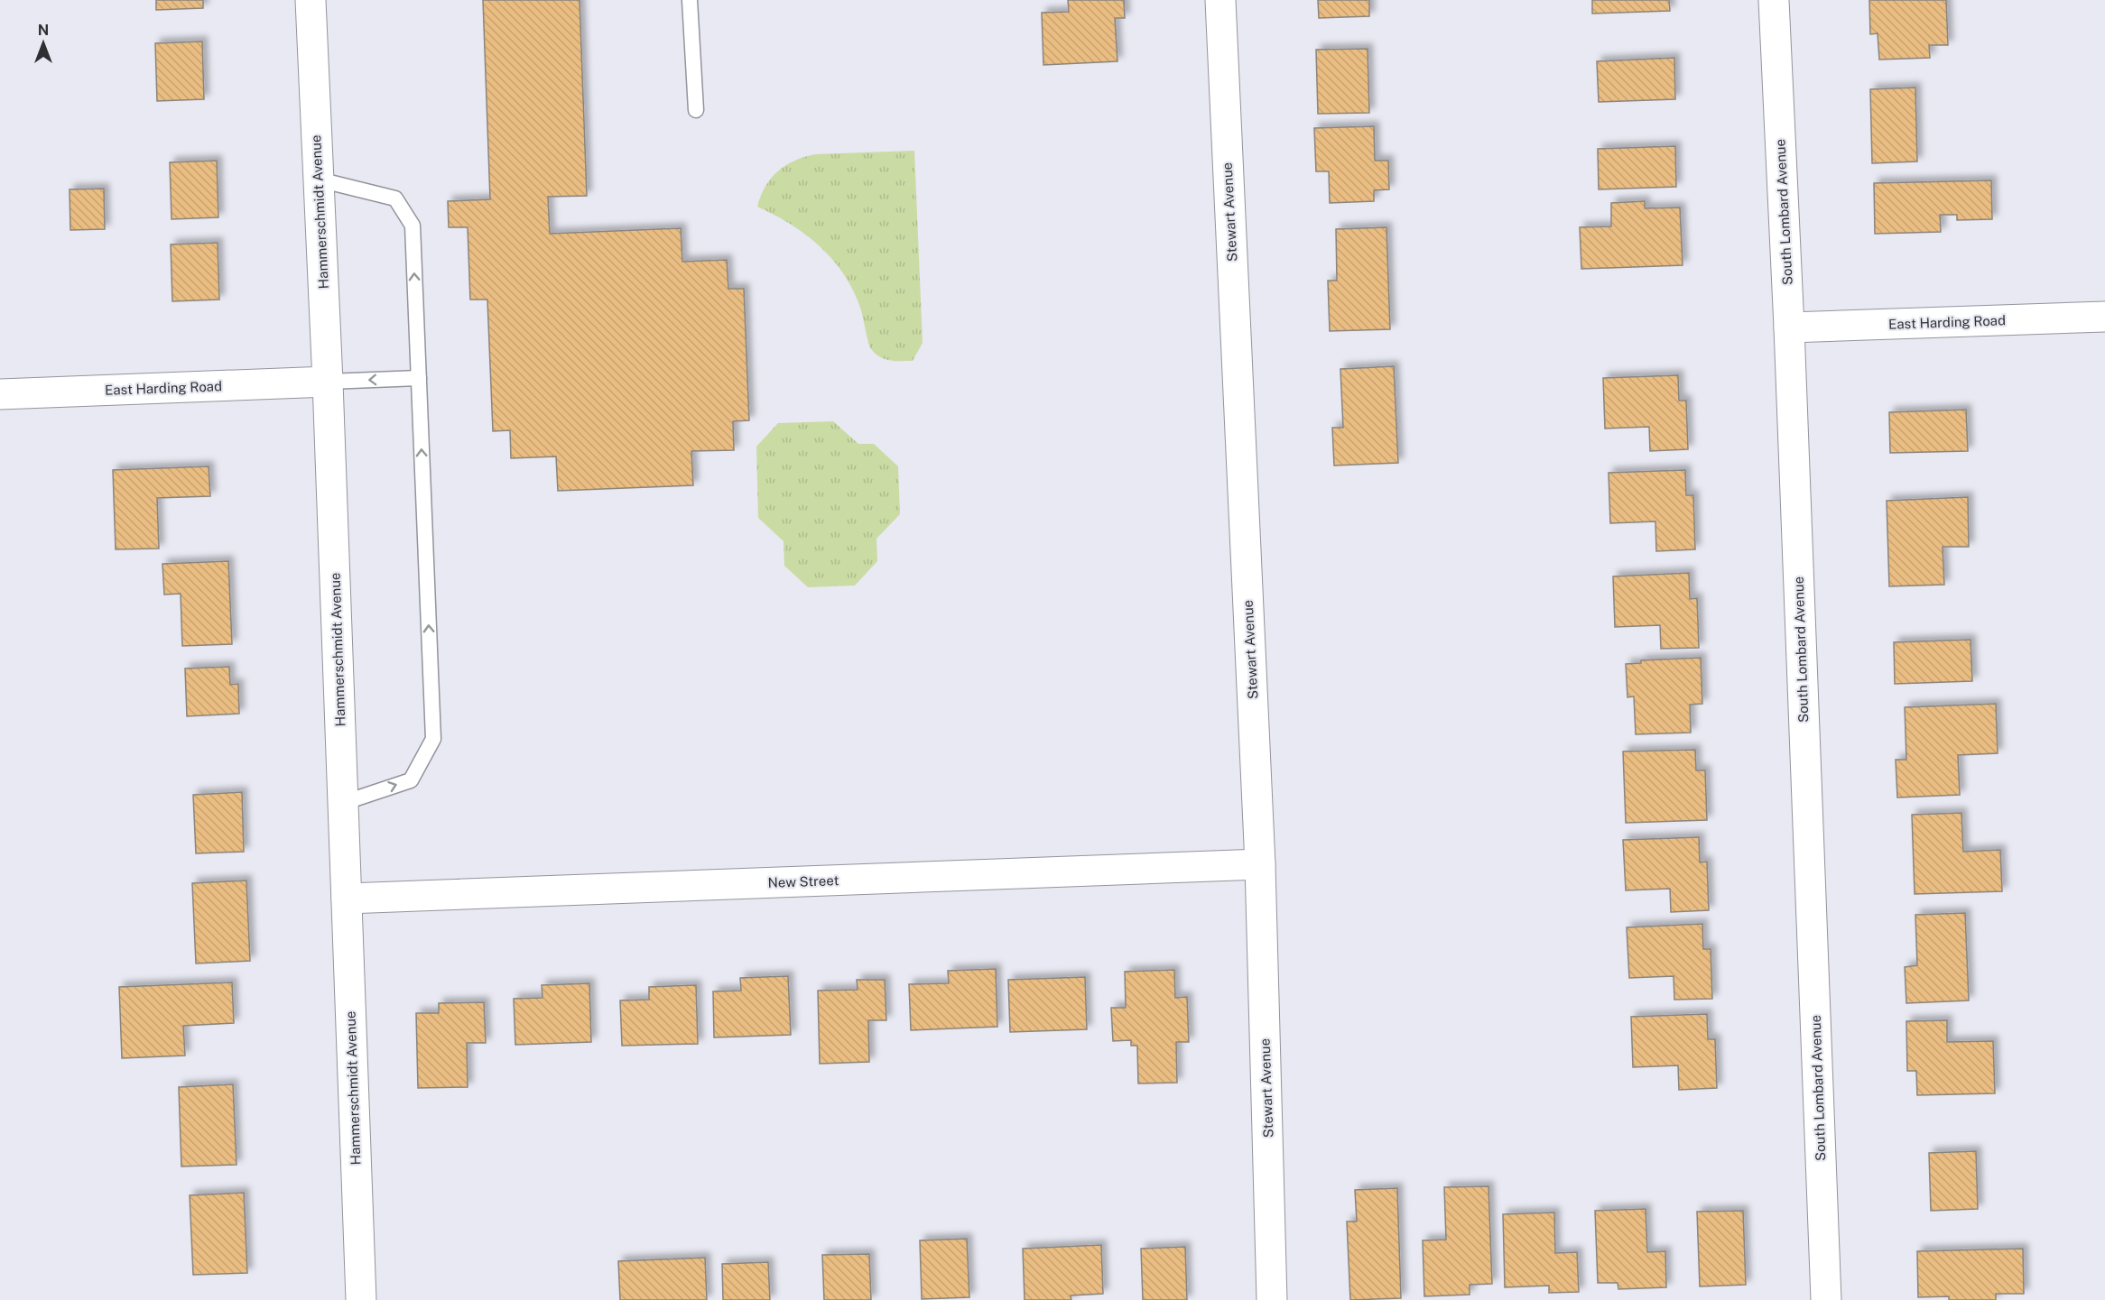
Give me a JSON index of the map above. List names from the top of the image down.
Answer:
{
  "streets": {
    "street": [
      "Hammerschmidt Avenue",
      "Stewart Avenue",
      "South Lombard Avenue",
      "East Harding Road",
      "New Street"
    ]
  },
  "crossings": [
    ["Hammerschmidt Avenue", "East Harding Road"],
    ["Hammerschmidt Avenue", "New Street"],
    ["Stewart Avenue", "New Street"],
    ["South Lombard Avenue", "East Harding Road"]
  ],
  "north": "top"
}
